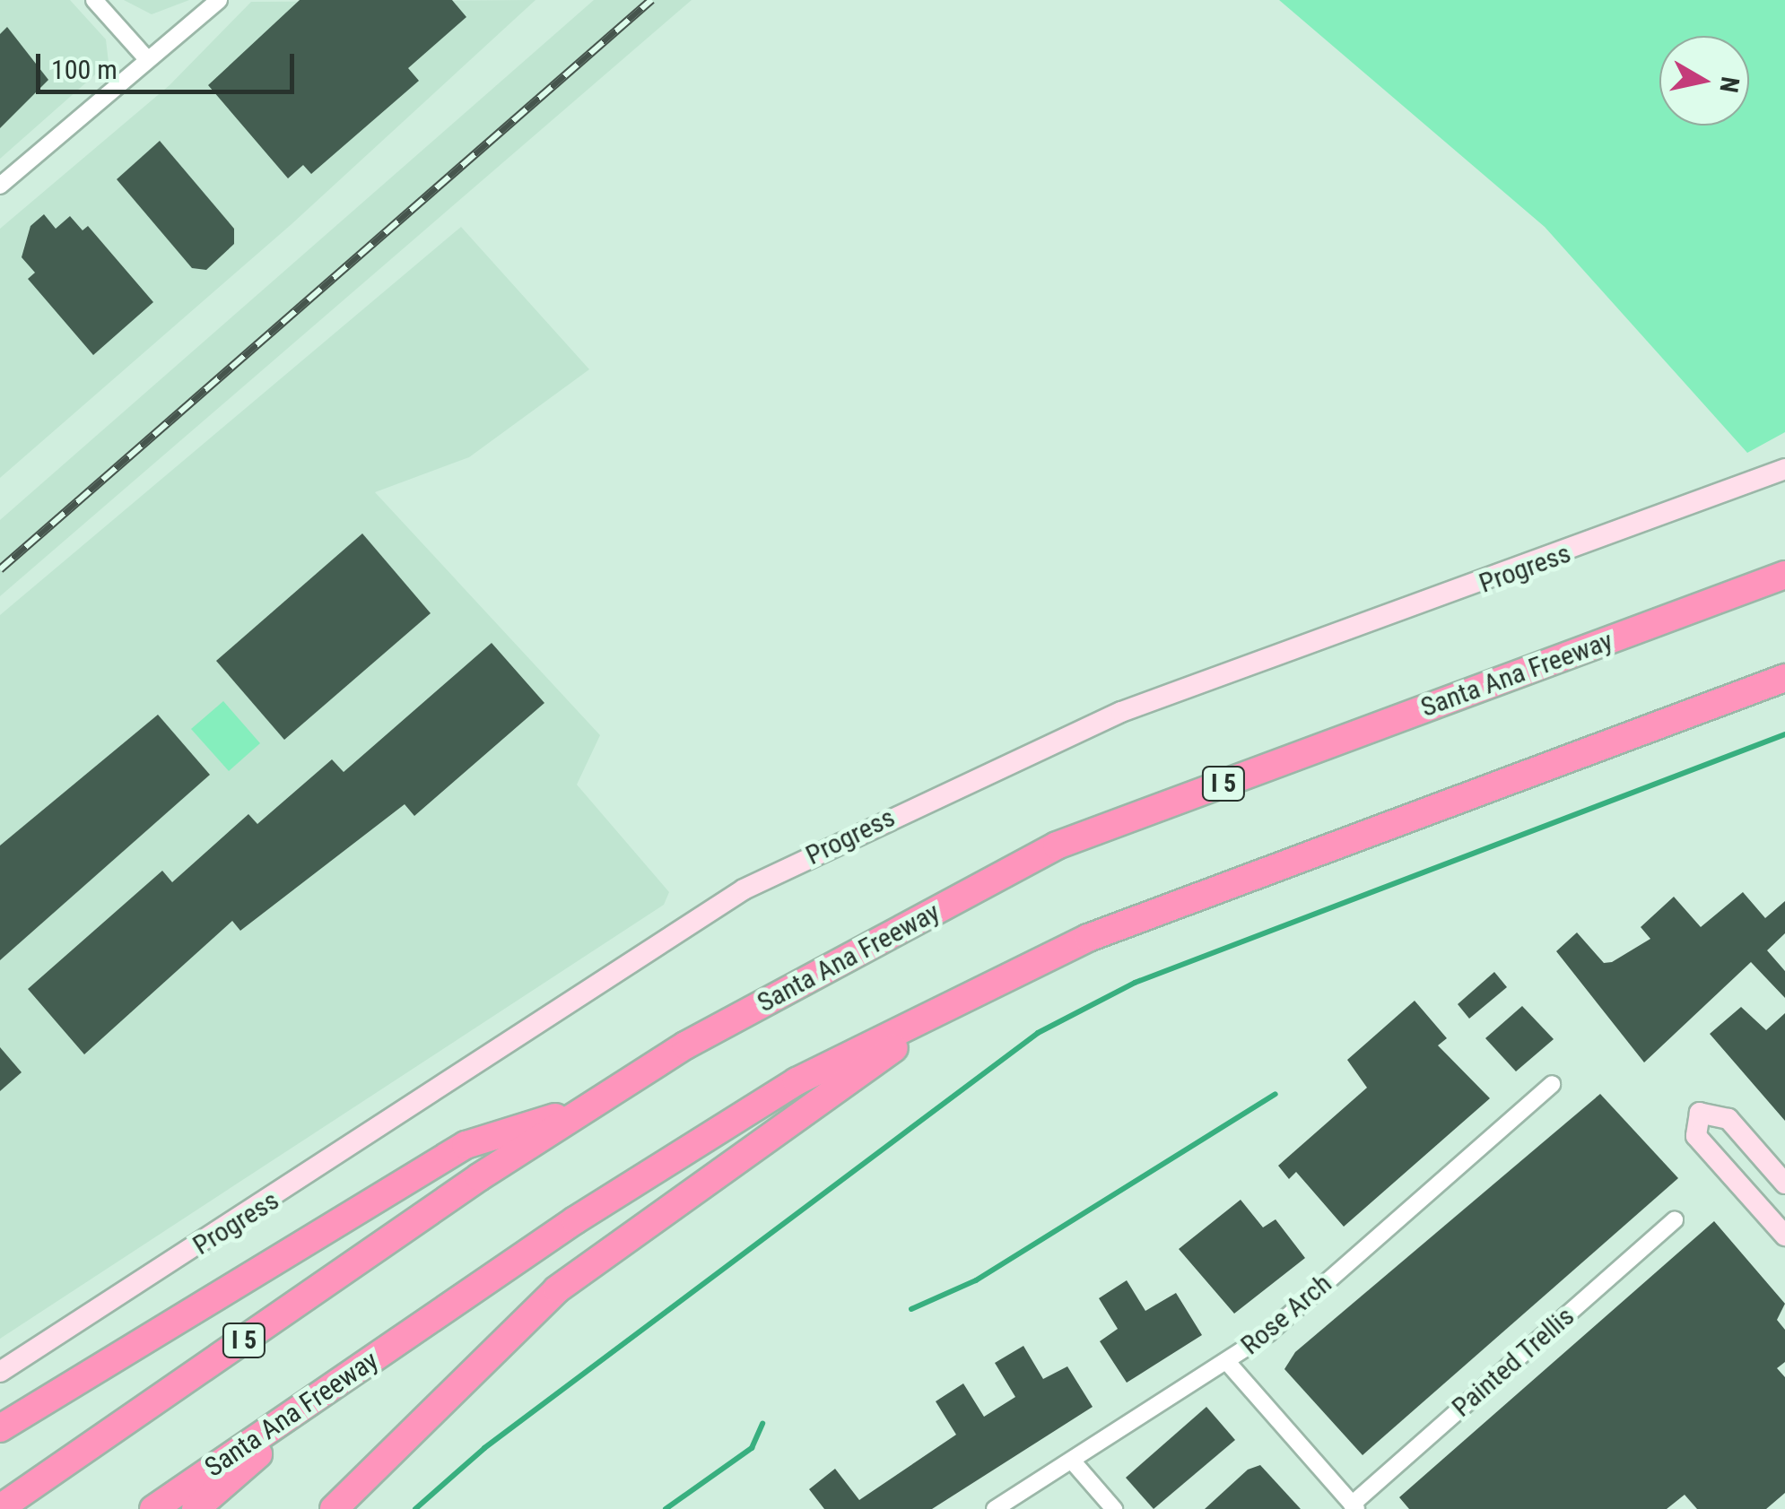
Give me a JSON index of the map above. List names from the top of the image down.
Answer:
{
  "streets": {
    "highway": ["Santa Ana Freeway", "I 5"],
    "street": ["Progress", "Rose Arch", "Painted Trellis"]
  },
  "scale_bar": "100 m",
  "north": "right"
}
